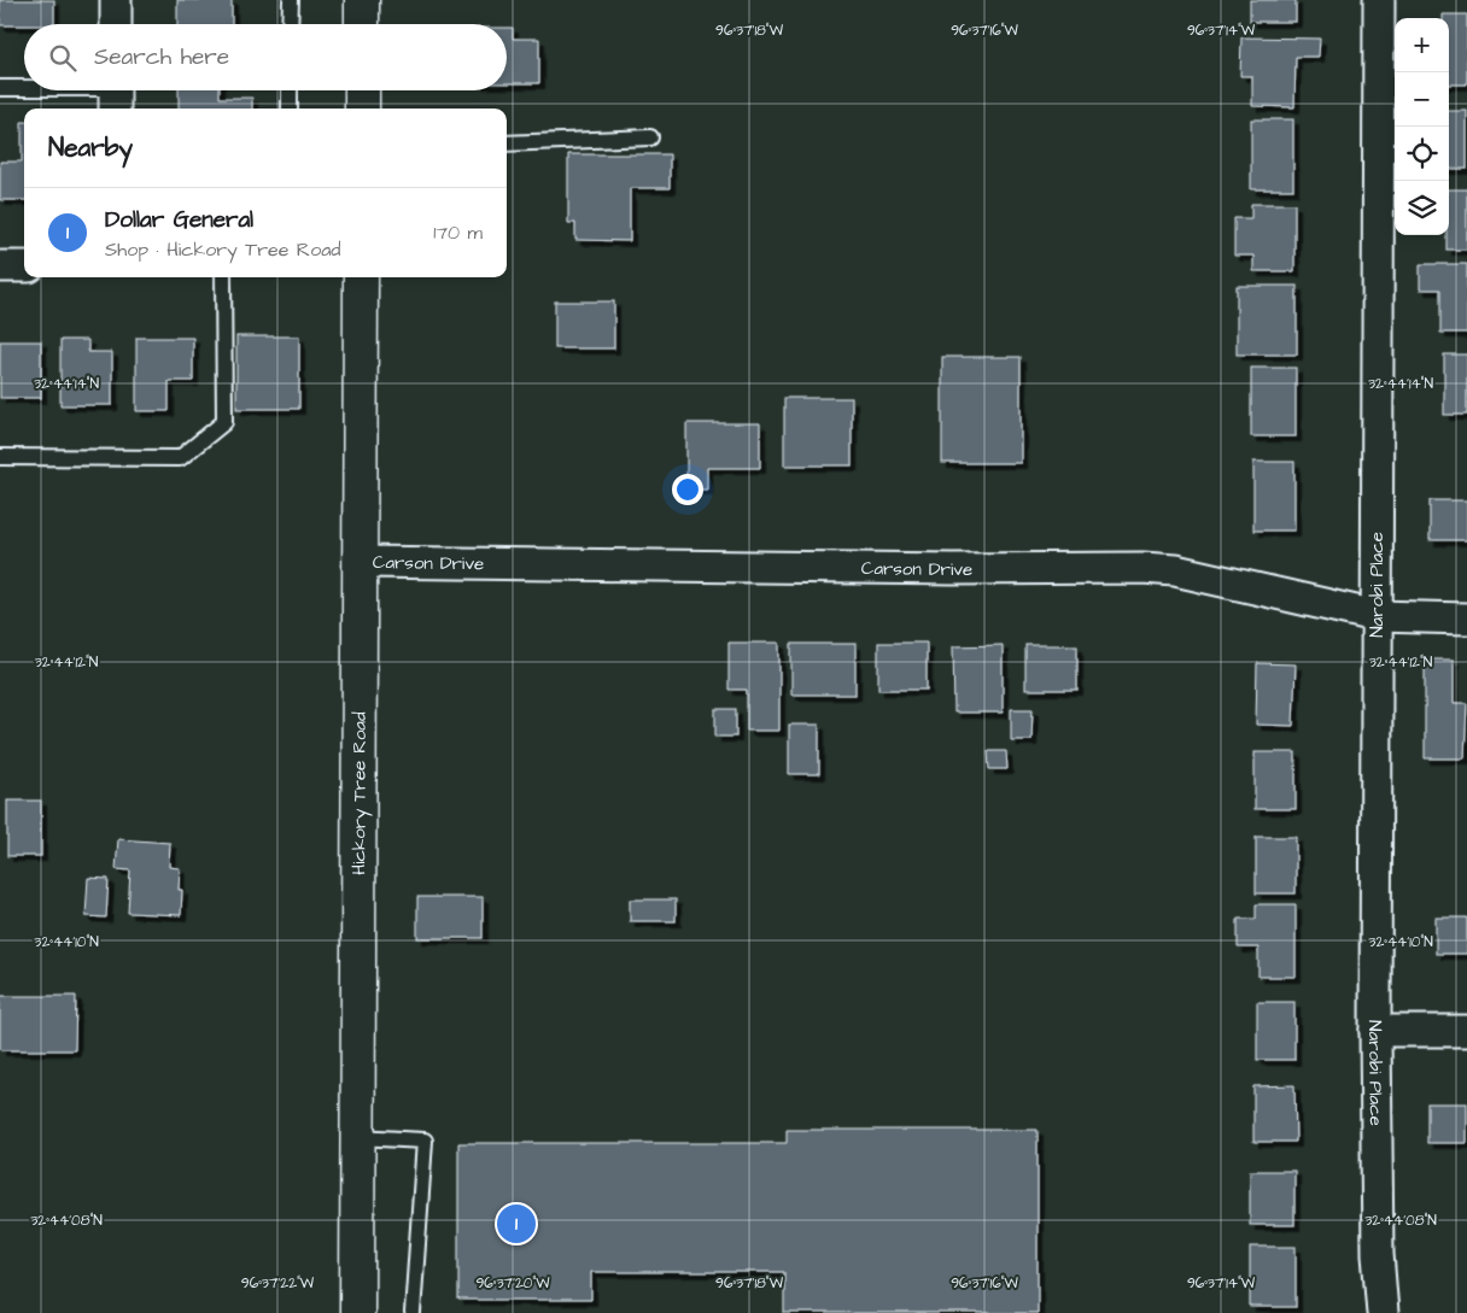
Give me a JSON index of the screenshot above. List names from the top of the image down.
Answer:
{
  "streets": {
    "street": ["Carson Drive", "Narobi Place", "Hickory Tree Road"]
  },
  "crossings": [
    ["Carson Drive", "Narobi Place"],
    ["Carson Drive", "Hickory Tree Road"]
  ],
  "page": {
    "map_buttons": ["+", "−"],
    "search": "Search here",
    "heading": "Nearby",
    "list": [
      {
        "mark": "1",
        "name": "Dollar General",
        "note": "Shop · Hickory Tree Road",
        "value": "170 m"
      }
    ],
    "pins": "1"
  },
  "coordinates": [
    "96°37'18\"W",
    "96°37'16\"W",
    "96°37'14\"W",
    "32°44'14\"N",
    "32°44'12\"N",
    "32°44'10\"N",
    "32°44'08\"N",
    "96°37'22\"W",
    "96°37'20\"W"
  ]
}
